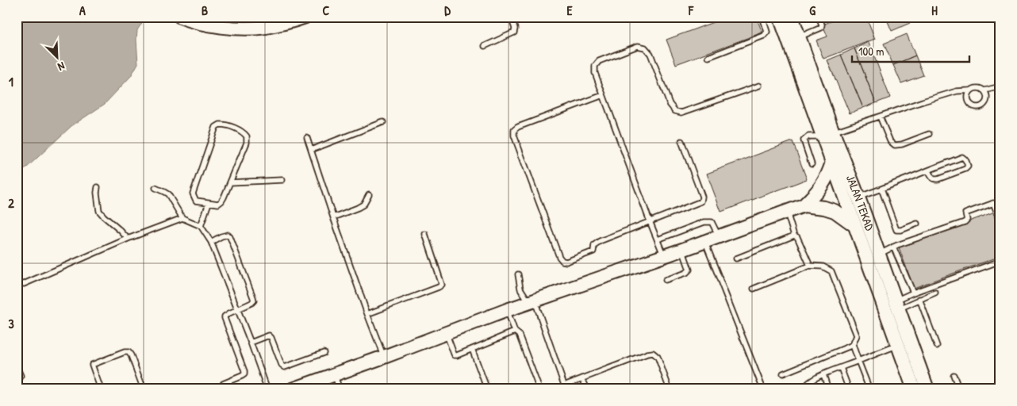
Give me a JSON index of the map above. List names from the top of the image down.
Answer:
{
  "streets": {
    "street": ["JALAN TEKAD"]
  },
  "scale_bar": "100 m",
  "north": "bottom right",
  "grid": {
    "columns": [
      "A",
      "B",
      "C",
      "D",
      "E",
      "F",
      "G",
      "H"
    ],
    "rows": ["1", "2", "3"]
  }
}
